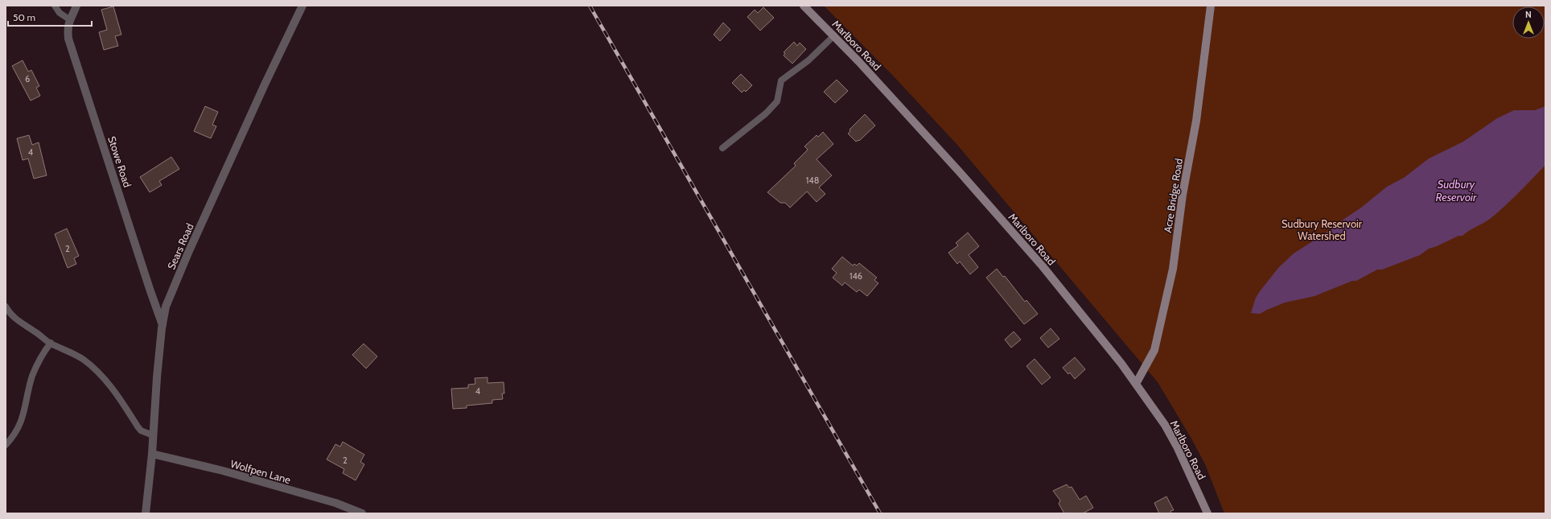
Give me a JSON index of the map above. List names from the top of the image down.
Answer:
{
  "streets": {
    "main road": ["Marlboro Road", "Acre Bridge Road"],
    "street": ["Stowe Road", "Sears Road", "Wolfpen Lane"]
  },
  "crossings": [
    ["Marlboro Road", "Acre Bridge Road"],
    ["Stowe Road", "Sears Road"],
    ["Sears Road", "Wolfpen Lane"]
  ],
  "water": ["Sudbury Reservoir"],
  "parks": ["Sudbury Reservoir Watershed"],
  "house_numbers": [
    "6",
    "4",
    "148",
    "2",
    "146",
    "4",
    "2"
  ],
  "scale_bar": "50 m",
  "north": "top"
}
